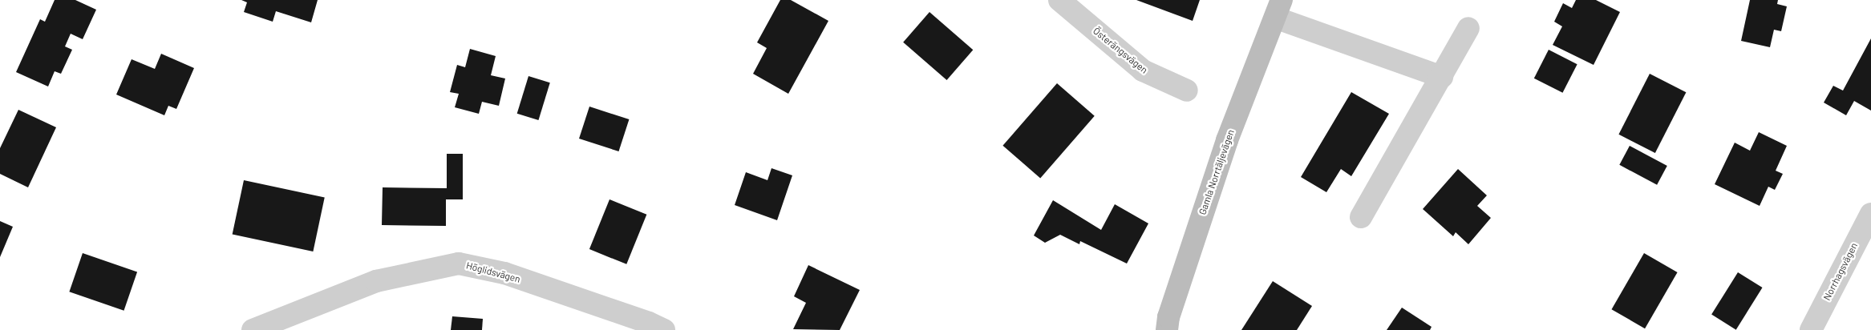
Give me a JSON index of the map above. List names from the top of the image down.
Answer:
{
  "streets": {
    "street": [
      "Österängsvägen",
      "Gamla Norrtäljevägen",
      "Norrhagsvägen",
      "Höglidsvägen"
    ]
  }
}
